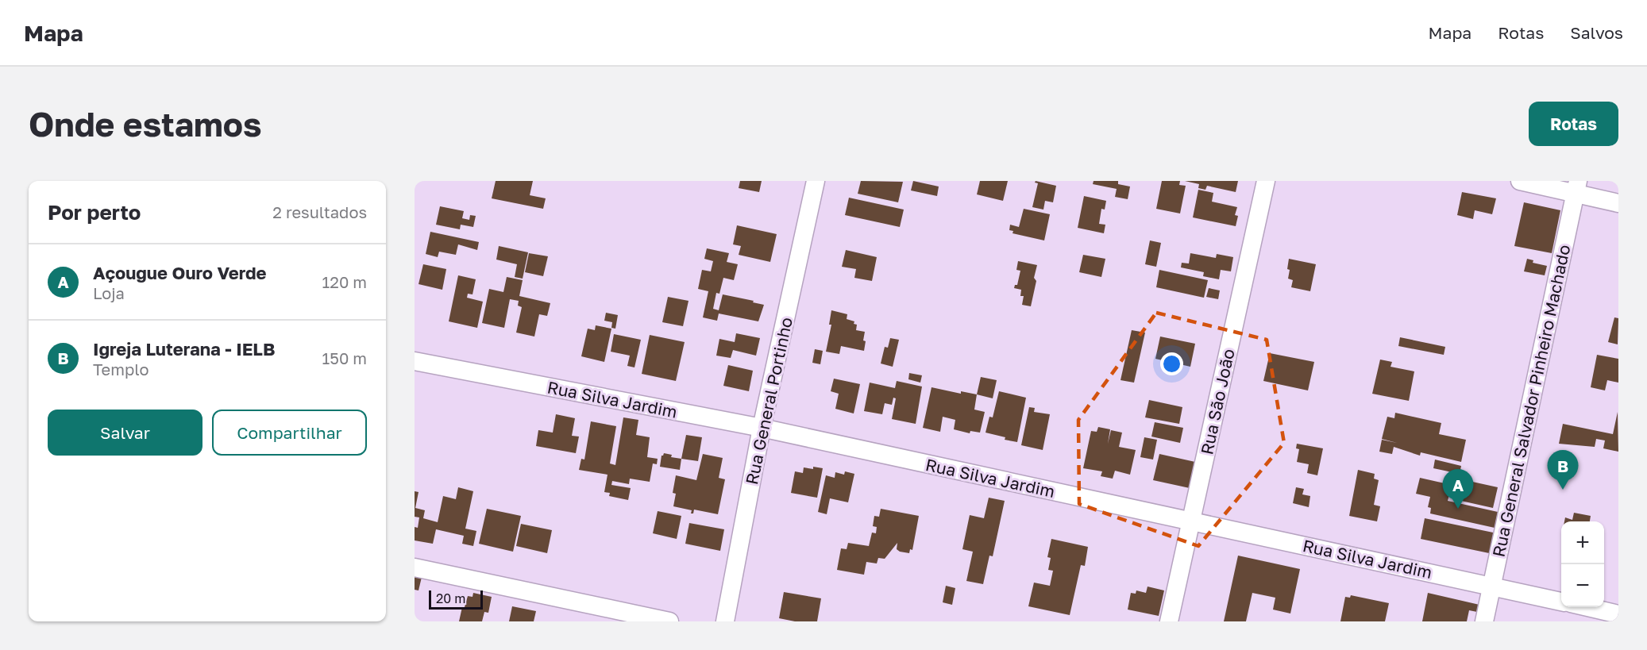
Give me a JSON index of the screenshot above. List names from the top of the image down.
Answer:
{
  "streets": {
    "street": [
      "Rua Silva Jardim",
      "Rua General Portinho",
      "Rua General Salvador Pinheiro Machado",
      "Rua São João"
    ]
  },
  "crossings": [
    ["Rua Silva Jardim", "Rua General Portinho"],
    ["Rua Silva Jardim", "Rua General Salvador Pinheiro Machado"],
    ["Rua Silva Jardim", "Rua São João"]
  ],
  "scale_bar": "20 m",
  "page": {
    "header": "Mapa",
    "nav": ["Mapa", "Rotas", "Salvos"],
    "buttons": [
      "Rotas",
      ["Salvar", "Compartilhar"]
    ],
    "title": "Onde estamos",
    "heading": ["Por perto", "2 resultados"],
    "list": [
      {
        "mark": "A",
        "name": "Açougue Ouro Verde",
        "note": "Loja",
        "value": "120 m"
      },
      {
        "mark": "B",
        "name": "Igreja Luterana - IELB",
        "note": "Templo",
        "value": "150 m"
      }
    ],
    "pins": ["B", "A"],
    "map_buttons": ["+", "−"],
    "scale": "20 m"
  }
}
